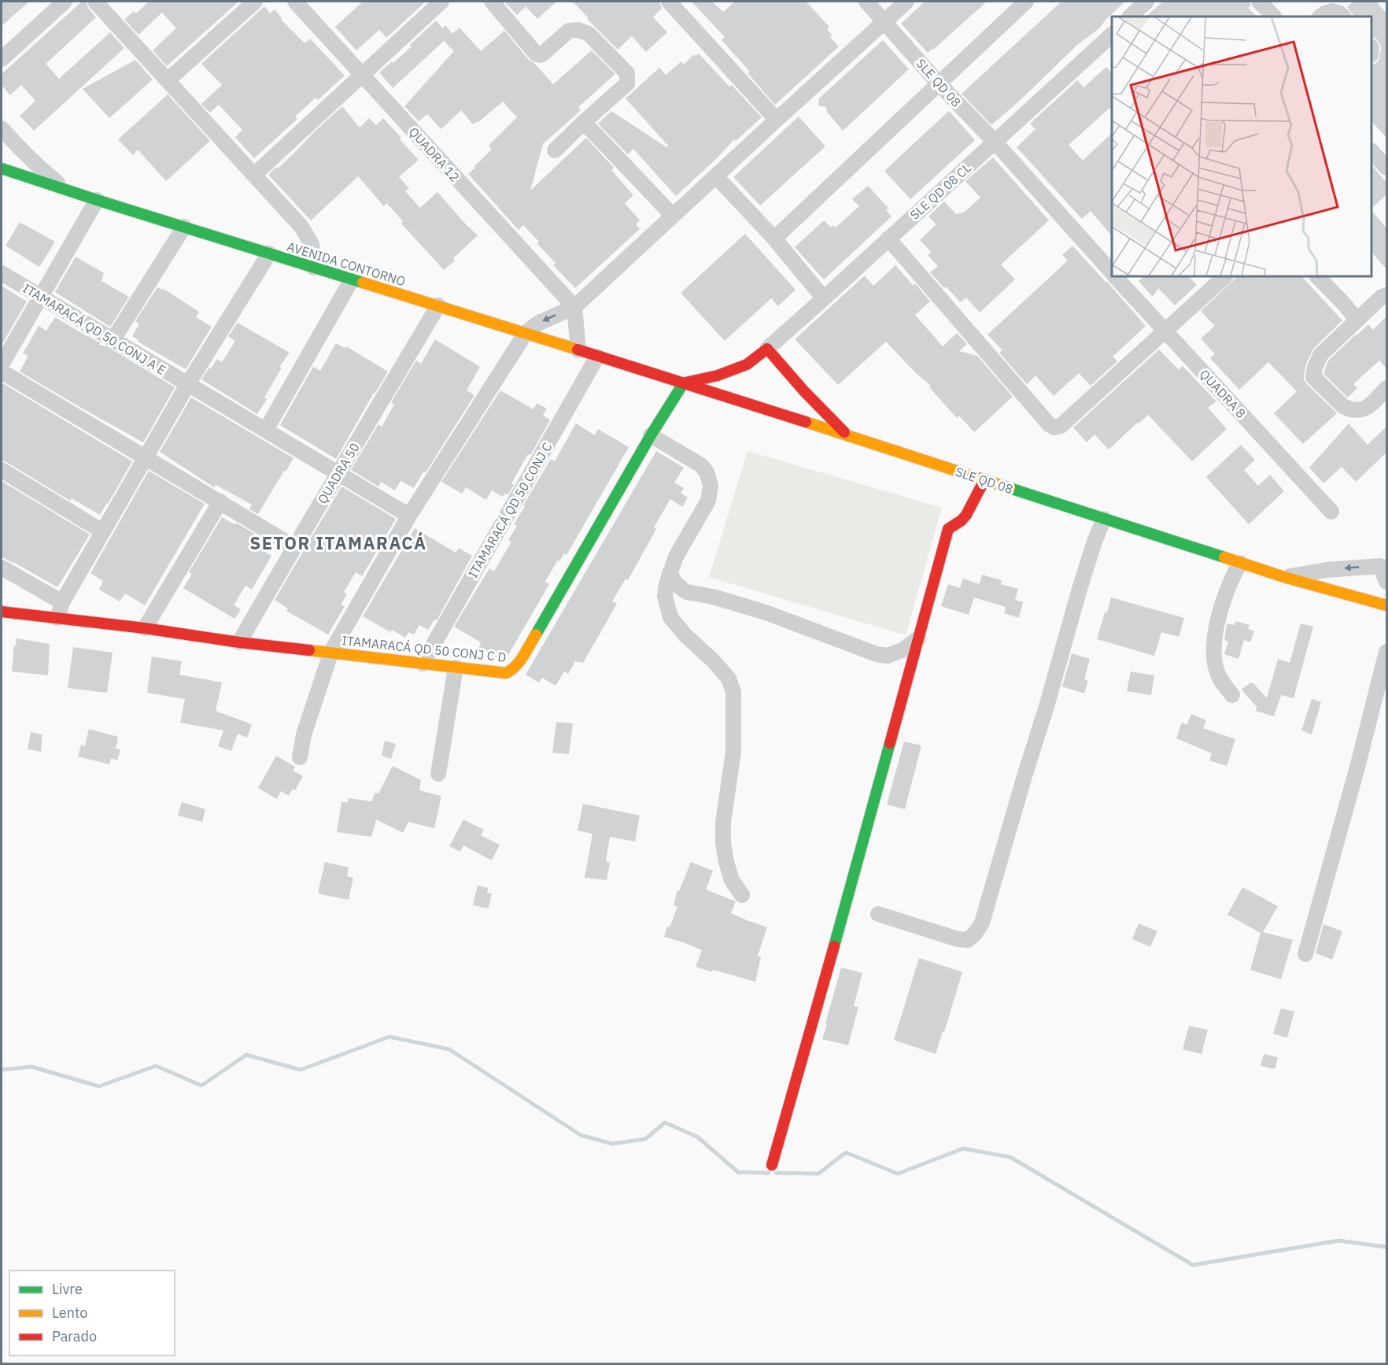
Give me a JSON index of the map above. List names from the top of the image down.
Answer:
{
  "streets": {
    "street": [
      "SLE QD 08",
      "QUADRA 12",
      "SLE QD 08 CL",
      "AVENIDA CONTORNO",
      "ITAMARACÁ QD 50 CONJ A E",
      "QUADRA 8",
      "QUADRA 50",
      "ITAMARACÁ QD 50 CONJ C",
      "ITAMARACÁ QD 50 CONJ C D"
    ]
  },
  "crossings": [
    ["SLE QD 08", "SLE QD 08 CL"],
    ["SLE QD 08", "AVENIDA CONTORNO"],
    ["SLE QD 08", "QUADRA 8"],
    ["SLE QD 08", "ITAMARACÁ QD 50 CONJ C D"],
    ["SLE QD 08 CL", "QUADRA 8"],
    ["AVENIDA CONTORNO", "QUADRA 50"],
    ["AVENIDA CONTORNO", "ITAMARACÁ QD 50 CONJ C"],
    ["AVENIDA CONTORNO", "ITAMARACÁ QD 50 CONJ C D"],
    ["ITAMARACÁ QD 50 CONJ A E", "QUADRA 50"],
    ["QUADRA 50", "ITAMARACÁ QD 50 CONJ C D"],
    ["ITAMARACÁ QD 50 CONJ C", "ITAMARACÁ QD 50 CONJ C D"]
  ],
  "districts": ["SETOR ITAMARACÁ"],
  "legend": ["Livre", "Lento", "Parado"]
}
